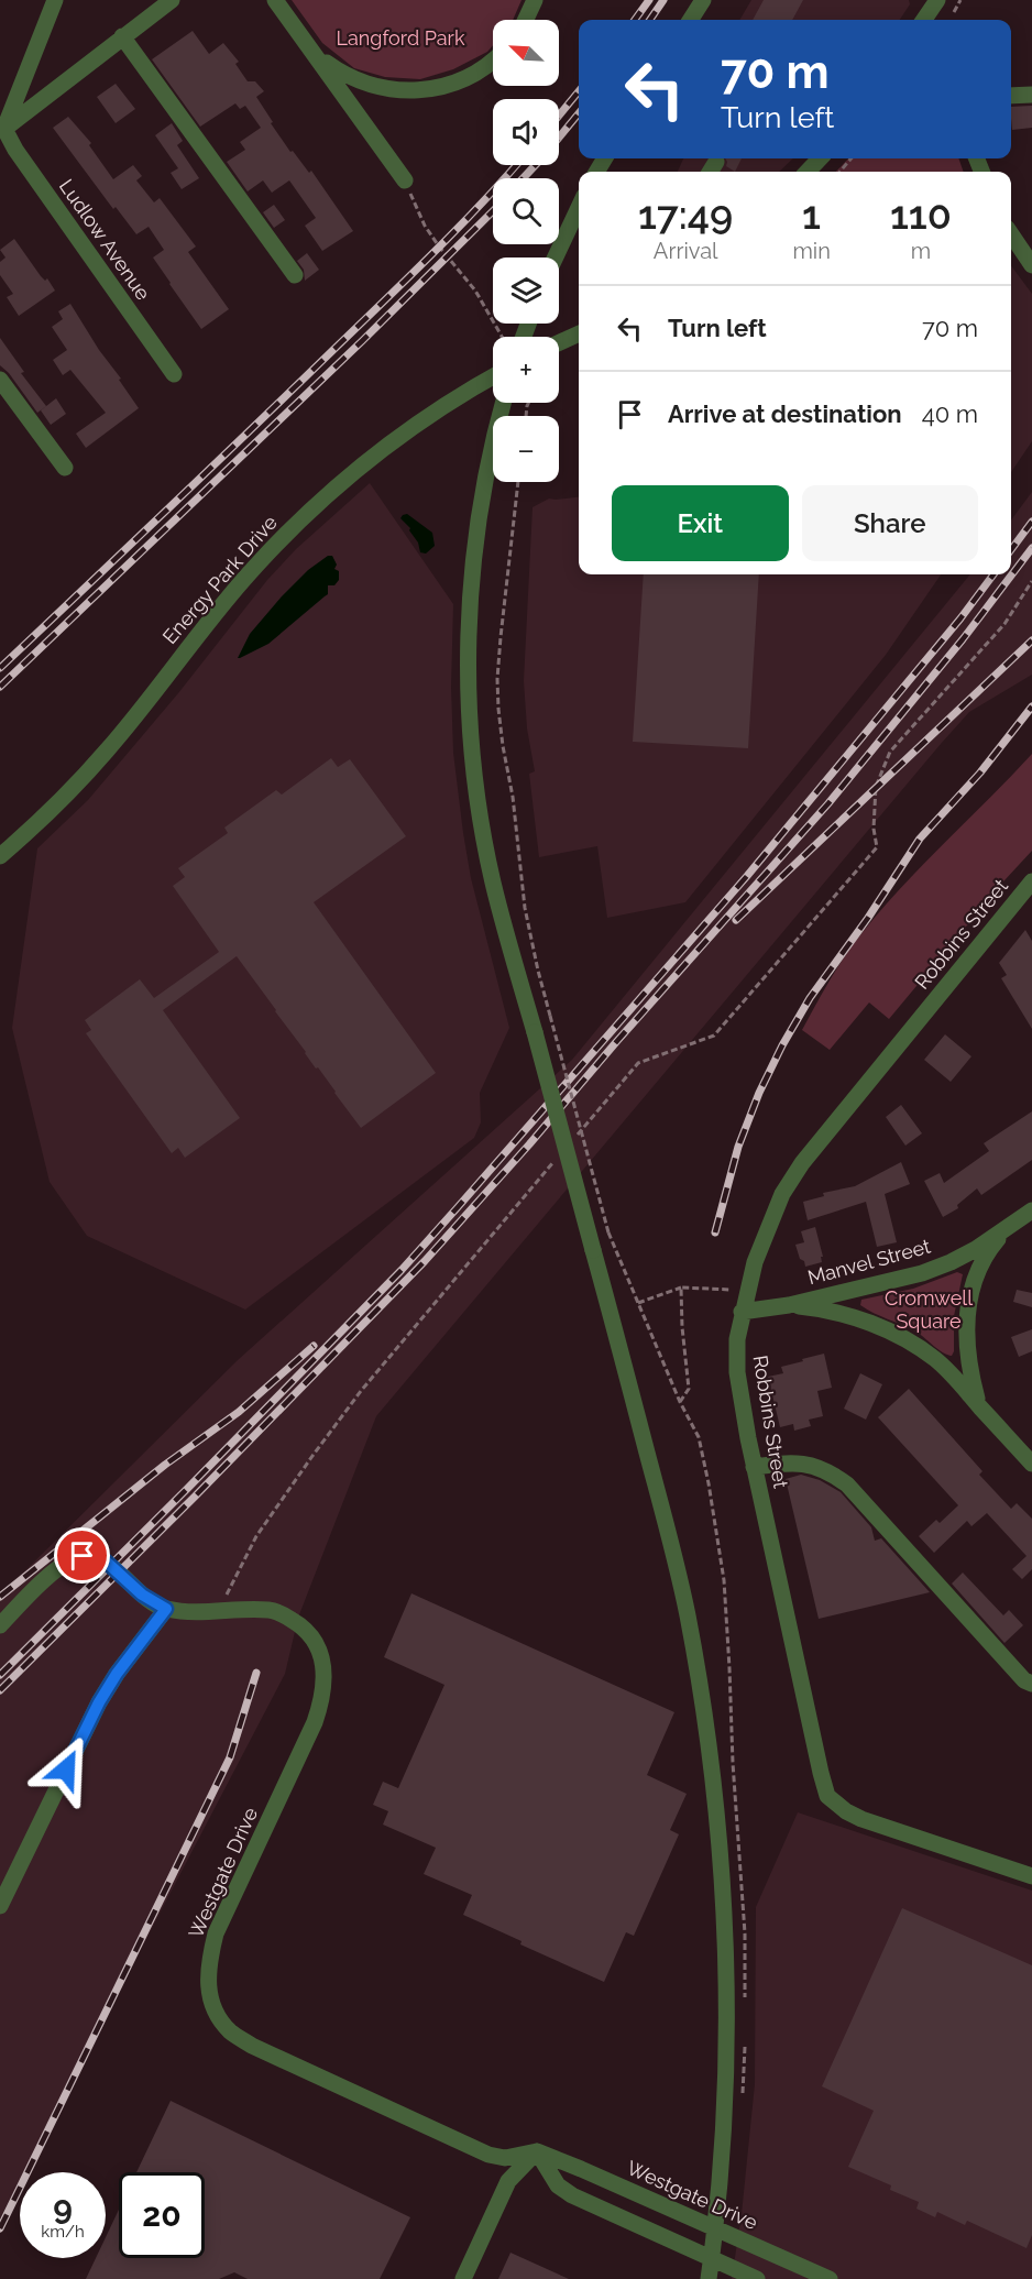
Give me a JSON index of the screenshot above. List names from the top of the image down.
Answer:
{
  "streets": {
    "street": [
      "Ludlow Avenue",
      "Energy Park Drive",
      "Robbins Street",
      "Manvel Street",
      "Westgate Drive"
    ]
  },
  "crossings": [
    ["Robbins Street", "Manvel Street"]
  ],
  "parks": ["Langford Park", "Cromwell Square"],
  "north": "top left",
  "page": {
    "map_buttons": ["+", "−"],
    "turn": ["70 m", "Turn left"],
    "eta": [
      "17:49",
      "Arrival",
      "1",
      "min",
      "110",
      "m"
    ],
    "list": [
      {
        "name": "Turn left",
        "value": "70 m"
      },
      {
        "name": "Arrive at destination",
        "value": "40 m"
      }
    ],
    "buttons": ["Exit", "Share"],
    "speed": "9 km/h",
    "limit": "20"
  }
}
